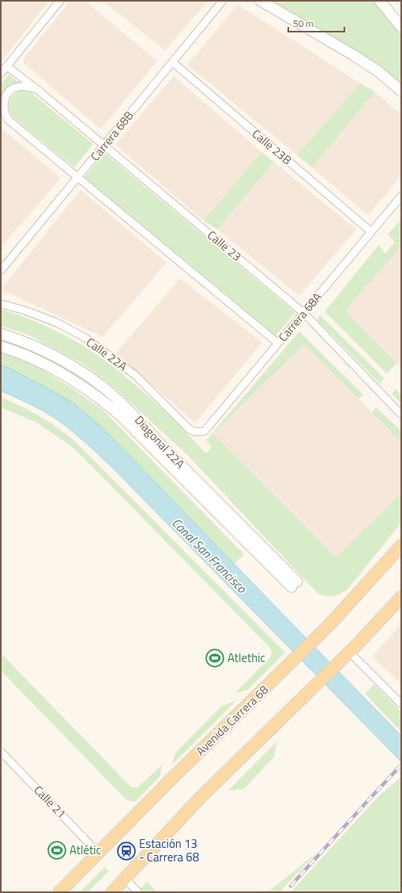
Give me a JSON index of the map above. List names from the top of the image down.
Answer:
{
  "streets": {
    "main road": ["Avenida Carrera 68"],
    "street": [
      "Carrera 68B",
      "Calle 23B",
      "Calle 23",
      "Carrera 68A",
      "Calle 22A",
      "Diagonal 22A",
      "Calle 21"
    ]
  },
  "crossings": [
    ["Carrera 68B", "Calle 23B"],
    ["Carrera 68B", "Calle 23"],
    ["Calle 23B", "Carrera 68A"],
    ["Calle 23", "Carrera 68A"],
    ["Carrera 68A", "Calle 22A"],
    ["Avenida Carrera 68", "Calle 21"]
  ],
  "water": ["Canal San Francisco"],
  "places": {
    "sports": ["Atlethic", "Atlétic"],
    "station": ["Estación 13 - Carrera 68"]
  },
  "scale_bar": "50 m"
}
